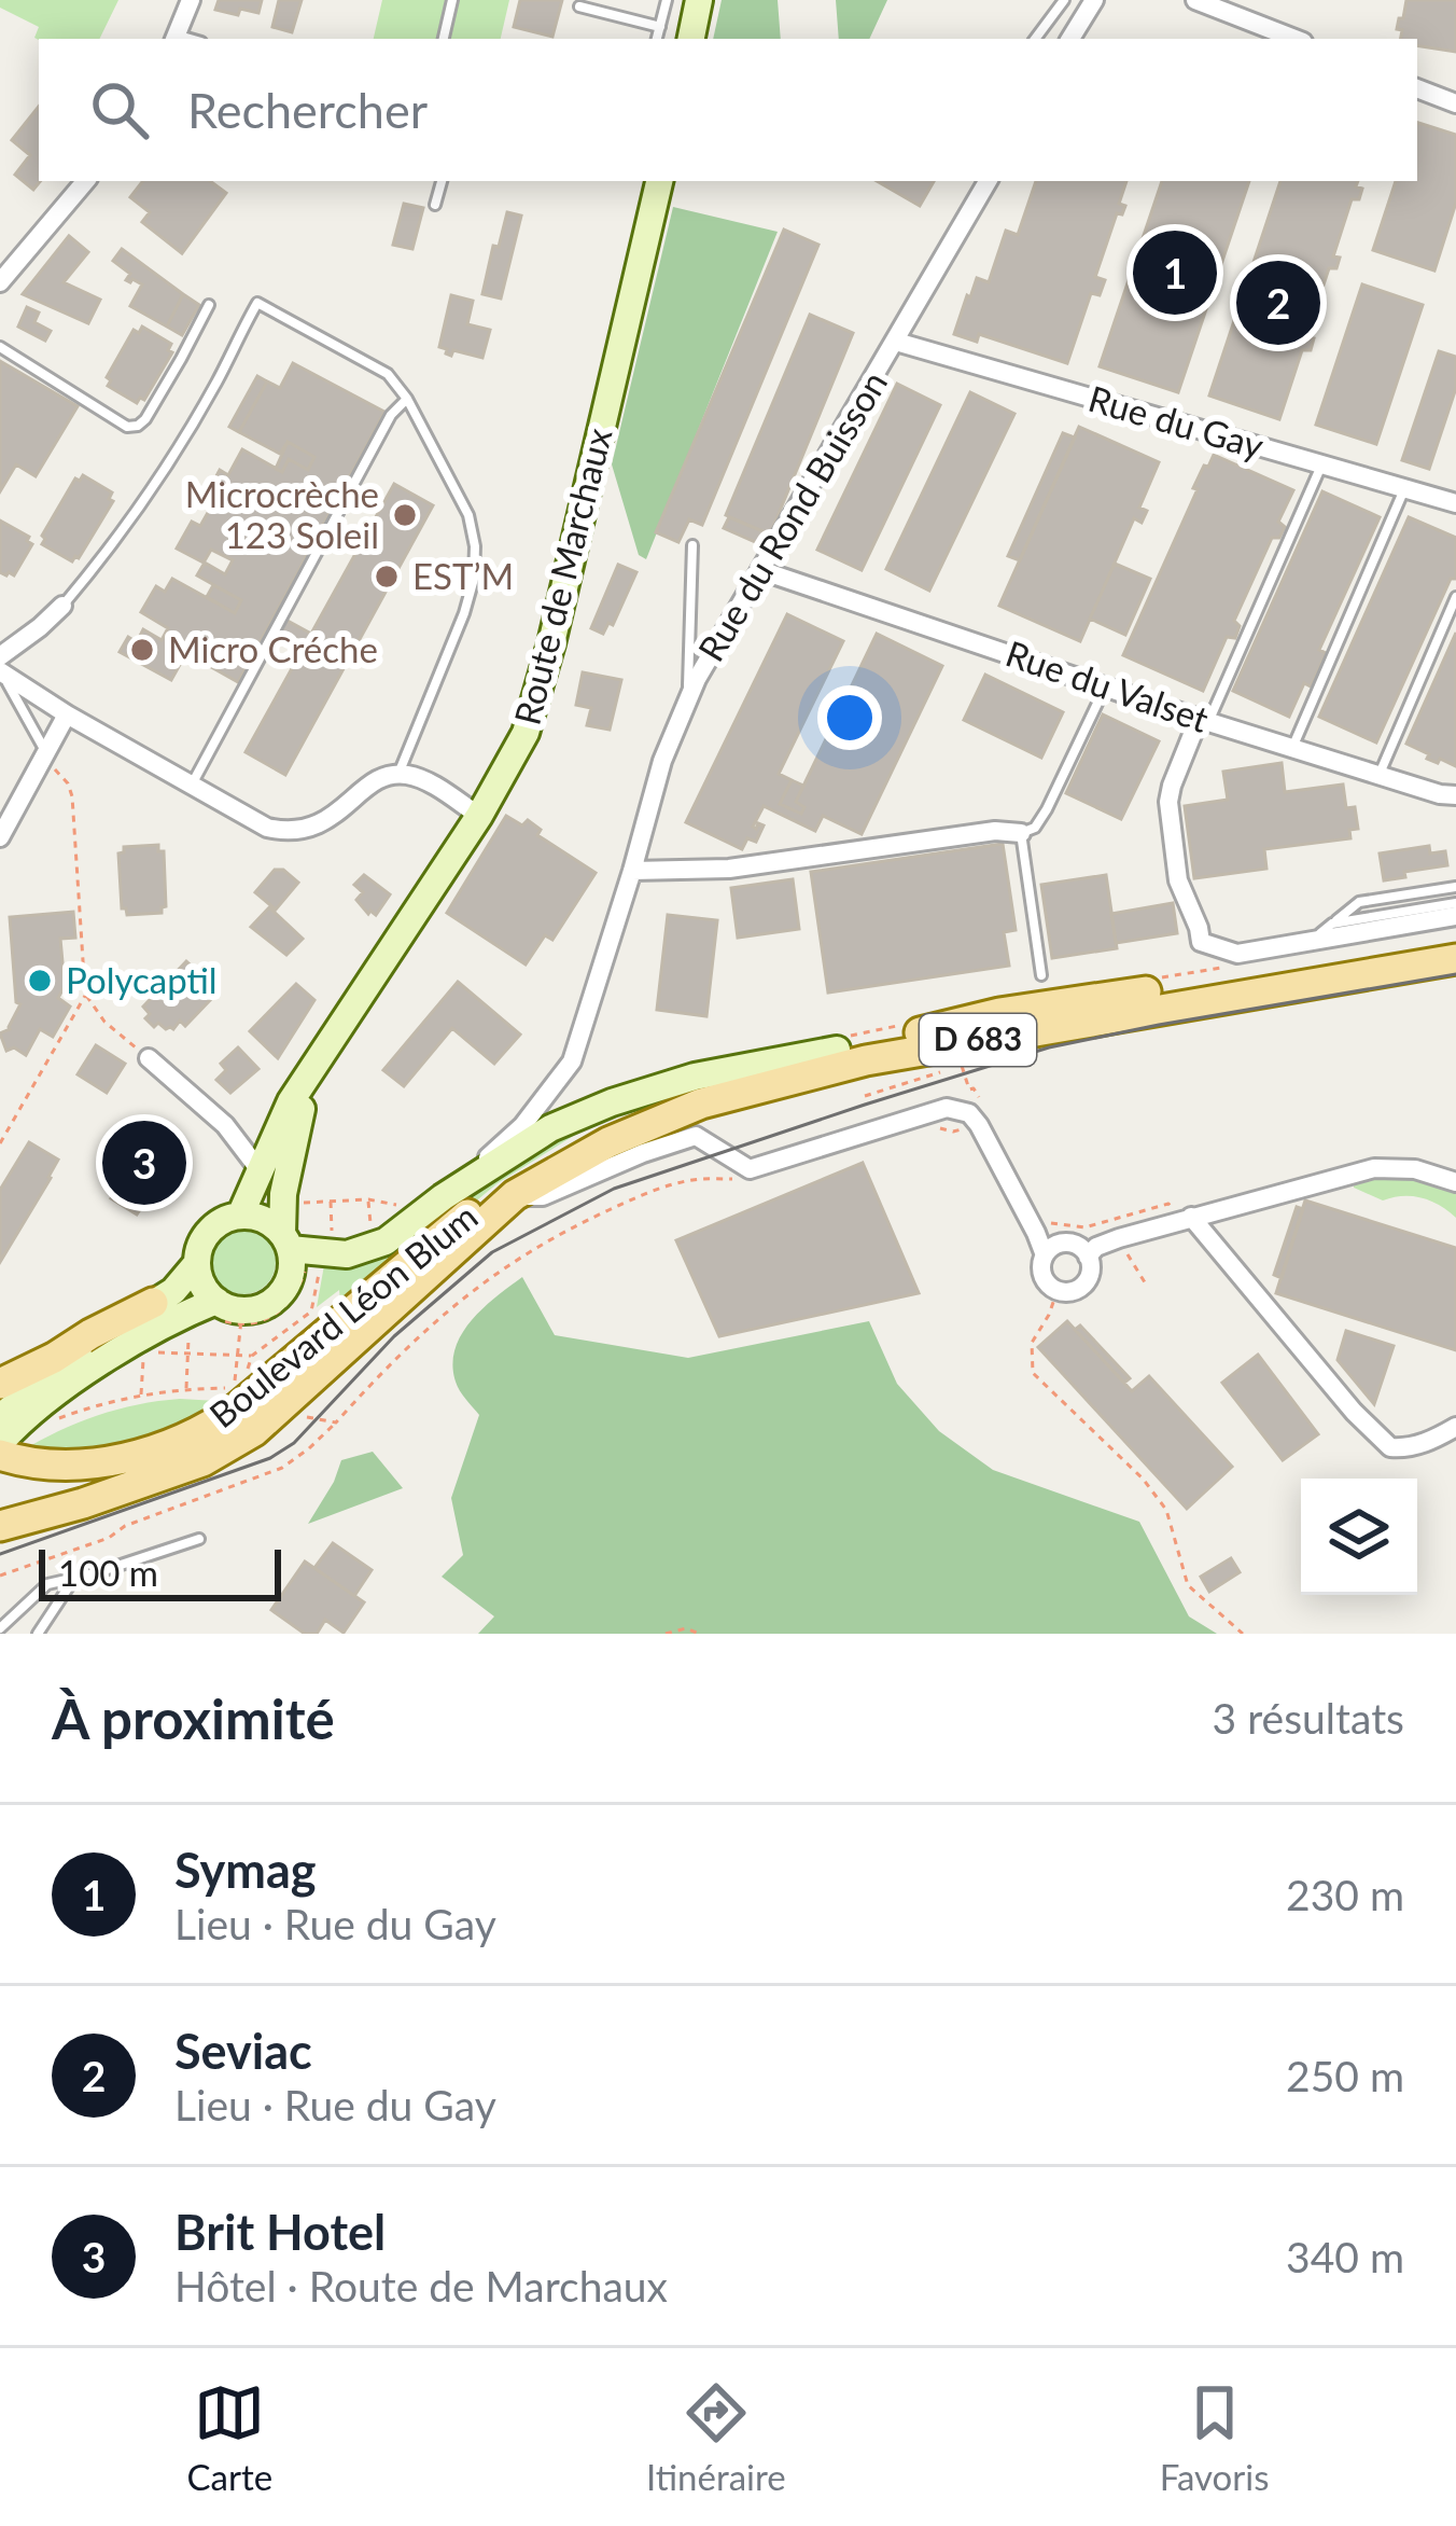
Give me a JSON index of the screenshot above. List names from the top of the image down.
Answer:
{
  "streets": {
    "main road": ["Route de Marchaux", "D 683", "Boulevard Léon Blum"],
    "street": ["Rue du Gay", "Rue du Rond Buisson", "Rue du Valset"]
  },
  "crossings": [
    ["Rue du Gay", "Rue du Rond Buisson"],
    ["Rue du Rond Buisson", "Rue du Valset"],
    ["Rue du Rond Buisson", "D 683"],
    ["Route de Marchaux", "D 683"],
    ["D 683", "Boulevard Léon Blum"]
  ],
  "places": [
    "Microcrèche 123 Soleil",
    "EST’M",
    "Micro Créche",
    "Polycaptil"
  ],
  "scale_bar": "100 m",
  "page": {
    "search": "Rechercher",
    "pins": ["1", "2", "3"],
    "scale": "100 m",
    "heading": ["À proximité", "3 résultats"],
    "list": [
      {
        "mark": "1",
        "name": "Symag",
        "note": "Lieu · Rue du Gay",
        "value": "230 m"
      },
      {
        "mark": "2",
        "name": "Seviac",
        "note": "Lieu · Rue du Gay",
        "value": "250 m"
      },
      {
        "mark": "3",
        "name": "Brit Hotel",
        "note": "Hôtel · Route de Marchaux",
        "value": "340 m"
      }
    ],
    "nav": ["Carte", "Itinéraire", "Favoris"]
  }
}
